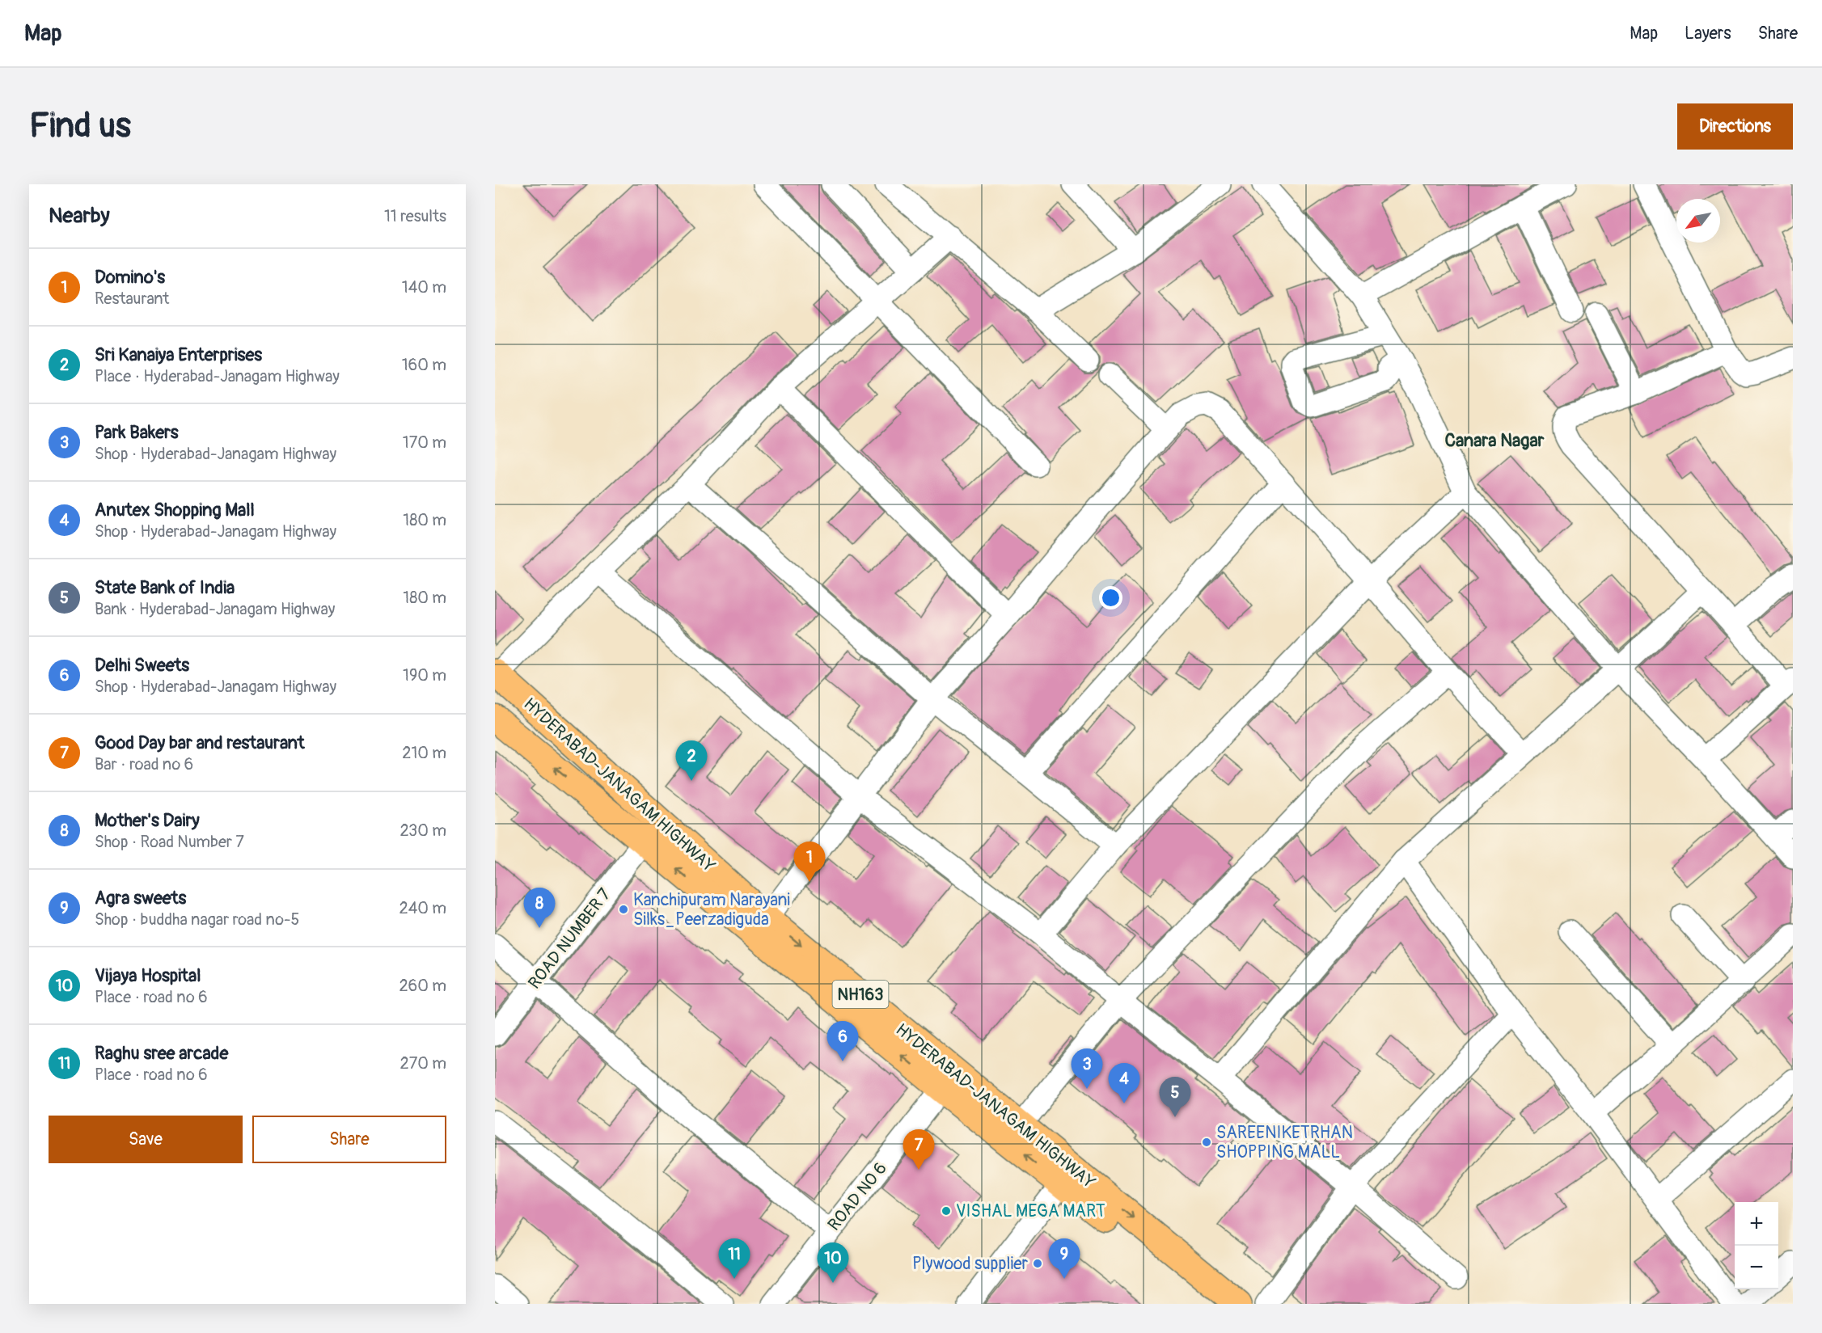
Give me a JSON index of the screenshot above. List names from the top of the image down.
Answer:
{
  "streets": {
    "highway": ["HYDERABAD-JANAGAM HIGHWAY", "NH163"],
    "street": ["ROAD NUMBER 7", "ROAD NO 6"]
  },
  "crossings": [
    ["HYDERABAD-JANAGAM HIGHWAY", "ROAD NUMBER 7"],
    ["HYDERABAD-JANAGAM HIGHWAY", "ROAD NO 6"]
  ],
  "districts": ["Canara Nagar"],
  "places": [
    "Kanchipuram Narayani Silks_Peerzadiguda",
    "SAREENIKETRHAN SHOPPING MALL",
    "VISHAL MEGA MART",
    "Plywood supplier"
  ],
  "north": "bottom left",
  "page": {
    "header": "Map",
    "nav": ["Map", "Layers", "Share"],
    "buttons": [
      "Directions",
      ["Save", "Share"]
    ],
    "title": "Find us",
    "heading": ["Nearby", "11 results"],
    "list": [
      {
        "mark": "1",
        "name": "Domino's",
        "note": "Restaurant",
        "value": "140 m"
      },
      {
        "mark": "2",
        "name": "Sri Kanaiya Enterprises",
        "note": "Place · Hyderabad-Janagam Highway",
        "value": "160 m"
      },
      {
        "mark": "3",
        "name": "Park Bakers",
        "note": "Shop · Hyderabad-Janagam Highway",
        "value": "170 m"
      },
      {
        "mark": "4",
        "name": "Anutex Shopping Mall",
        "note": "Shop · Hyderabad-Janagam Highway",
        "value": "180 m"
      },
      {
        "mark": "5",
        "name": "State Bank of India",
        "note": "Bank · Hyderabad-Janagam Highway",
        "value": "180 m"
      },
      {
        "mark": "6",
        "name": "Delhi Sweets",
        "note": "Shop · Hyderabad-Janagam Highway",
        "value": "190 m"
      },
      {
        "mark": "7",
        "name": "Good Day bar and restaurant",
        "note": "Bar · road no 6",
        "value": "210 m"
      },
      {
        "mark": "8",
        "name": "Mother's Dairy",
        "note": "Shop · Road Number 7",
        "value": "230 m"
      },
      {
        "mark": "9",
        "name": "Agra sweets",
        "note": "Shop · buddha nagar road no-5",
        "value": "240 m"
      },
      {
        "mark": "10",
        "name": "Vijaya Hospital",
        "note": "Place · road no 6",
        "value": "260 m"
      },
      {
        "mark": "11",
        "name": "Raghu sree arcade",
        "note": "Place · road no 6",
        "value": "270 m"
      }
    ],
    "pins": [
      "2",
      "1",
      "8",
      "6",
      "3",
      "4",
      "5",
      "7",
      "9",
      "11",
      "10"
    ],
    "map_buttons": ["+", "−"]
  }
}
